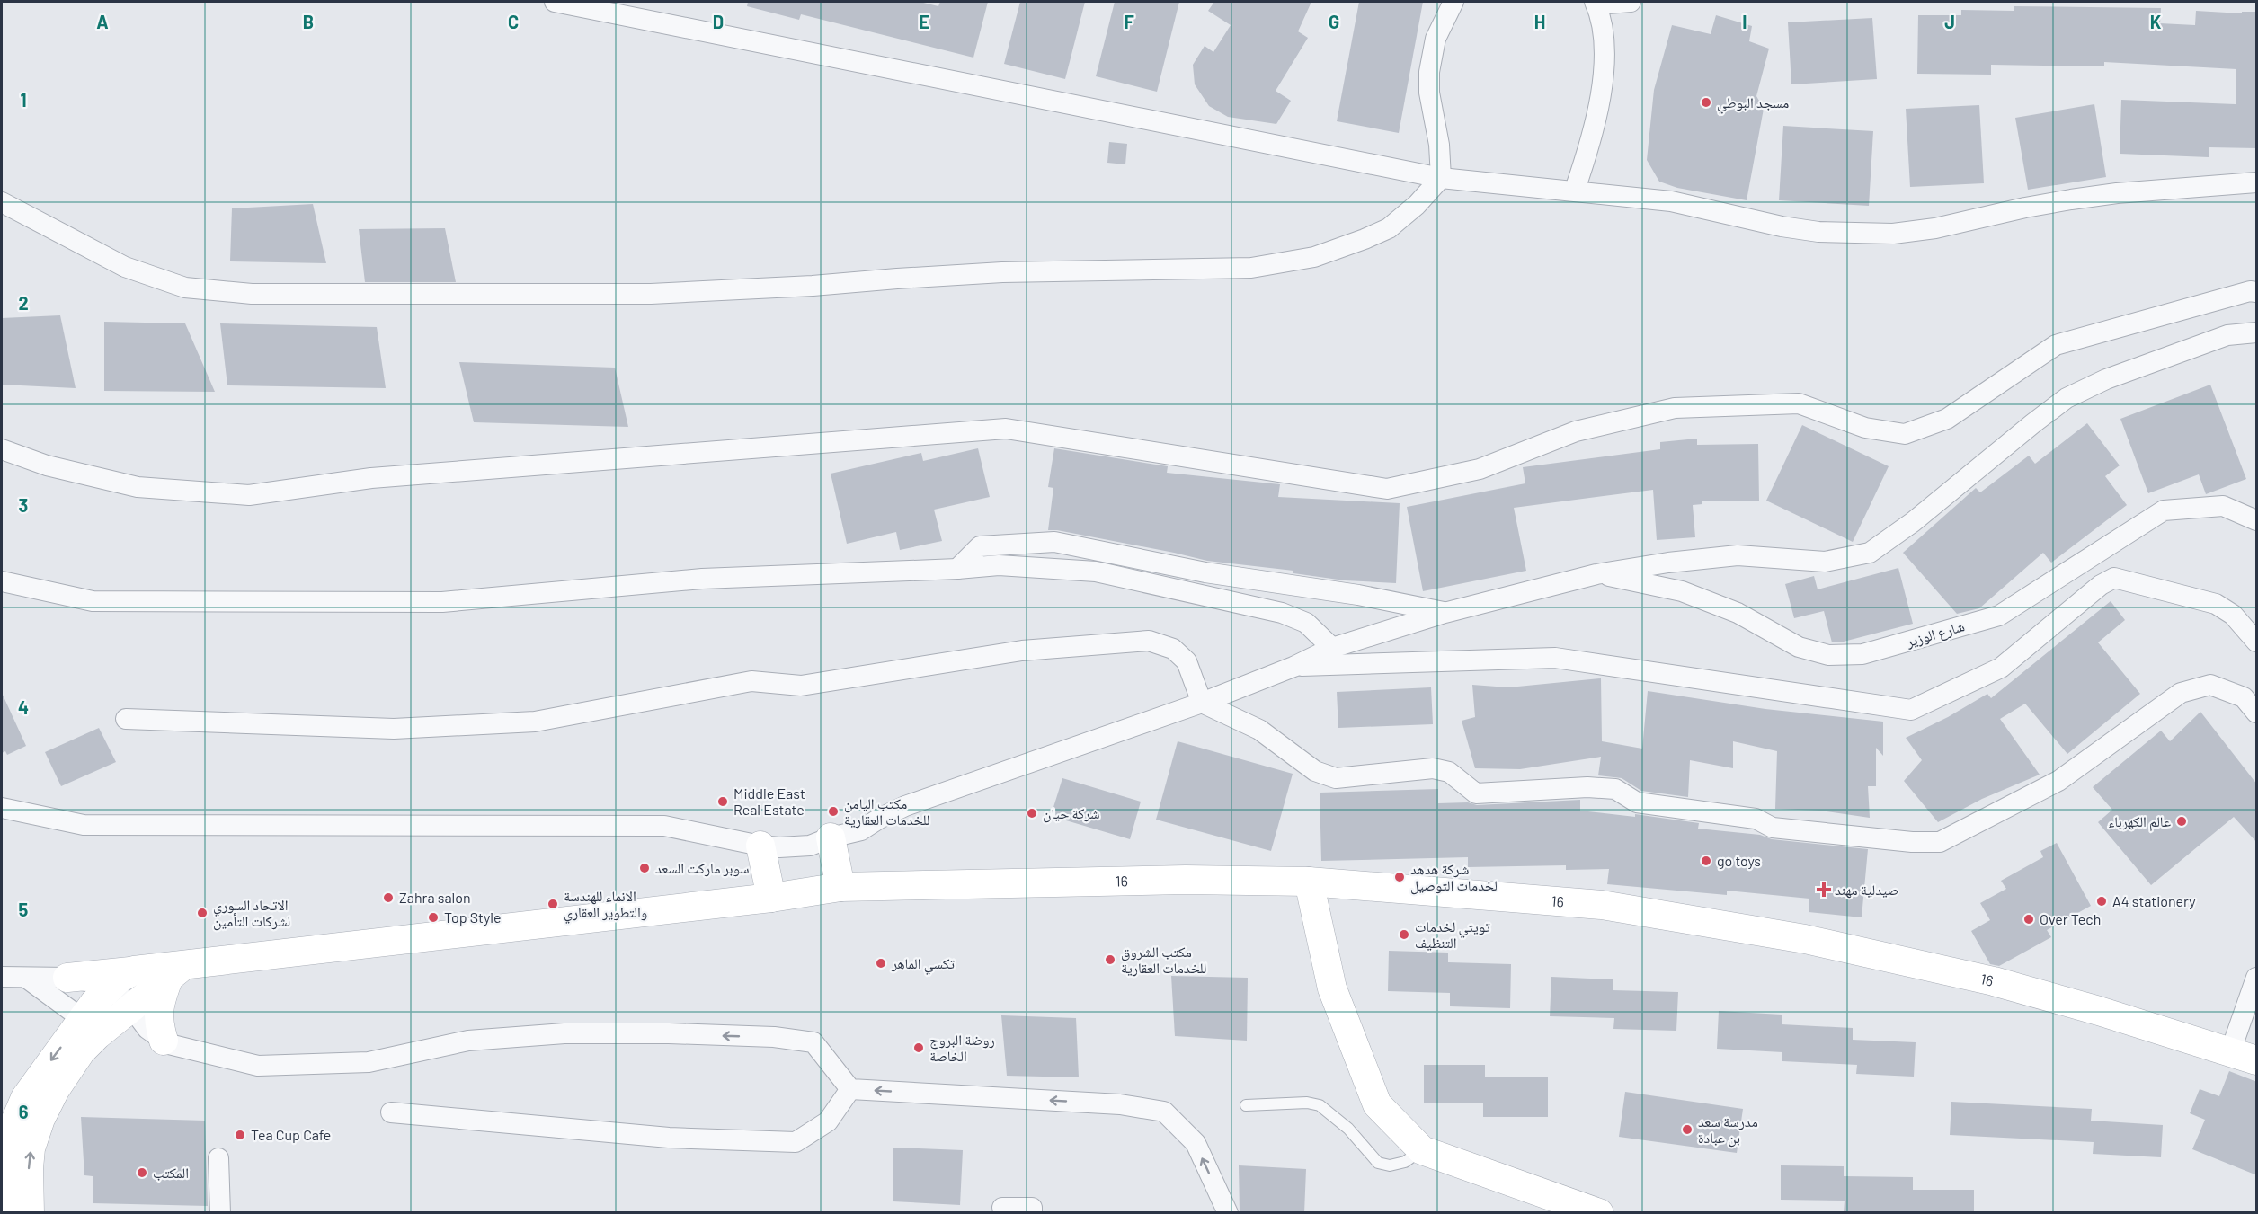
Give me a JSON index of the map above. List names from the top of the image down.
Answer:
{
  "streets": {
    "street": ["شارع الوزير", "16"]
  },
  "places": {
    "other": [
      "مسجد البوطي",
      "Middle East Real Estate",
      "مكتب اليامن للخدمات العقارية",
      "شركة حيان",
      "عالم الكهرباء",
      "go toys",
      "سوبر ماركت السعد",
      "شركة هدهد لخدمات التوصيل",
      "Zahra salon",
      "A4 stationery",
      "الانماء للهندسة والتطوير العقاري",
      "الاتحاد السوري لشركات التأمين",
      "Top Style",
      "Over Tech",
      "تويتي لخدمات التنظيف",
      "مكتب الشروق للخدمات العقارية",
      "تكسي الماهر",
      "روضة البروج الخاصة",
      "مدرسة سعد بن عبادة",
      "Tea Cup Cafe",
      "المكتب"
    ],
    "health": ["صيدلية مهند"]
  },
  "grid": {
    "columns": [
      "A",
      "B",
      "C",
      "D",
      "E",
      "F",
      "G",
      "H",
      "I",
      "J",
      "K"
    ],
    "rows": [
      "1",
      "2",
      "3",
      "4",
      "5",
      "6"
    ]
  }
}
